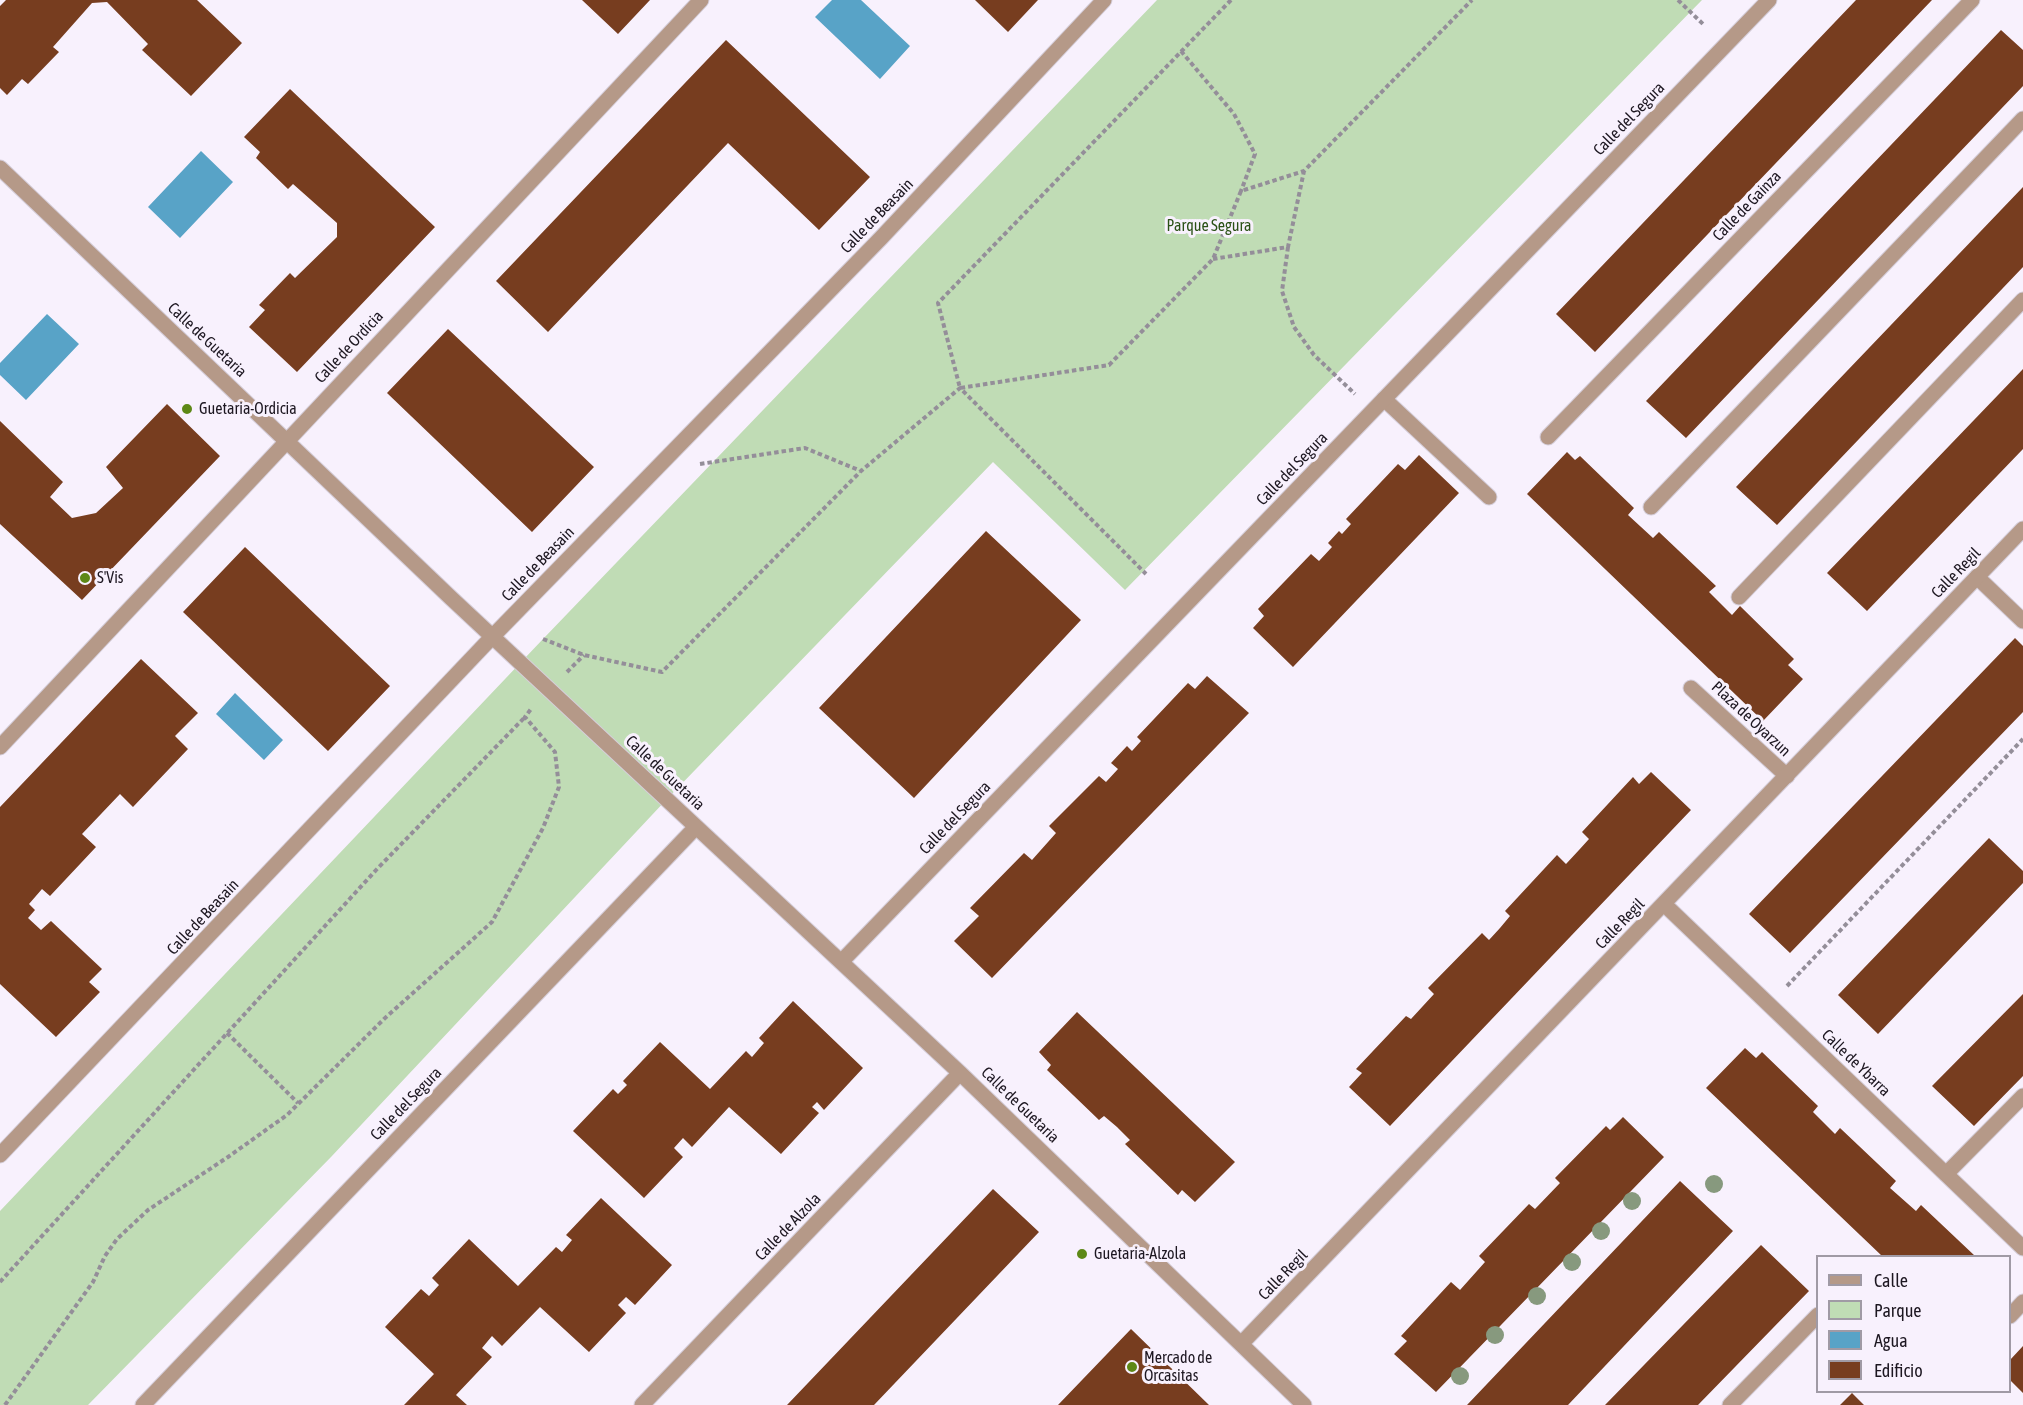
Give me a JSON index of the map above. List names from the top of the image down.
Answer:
{
  "streets": {
    "street": [
      "Calle del Segura",
      "Calle de Gainza",
      "Calle de Beasain",
      "Calle de Guetaria",
      "Calle de Ordicia",
      "Calle Regil",
      "Plaza de Oyarzun",
      "Calle de Ybarra",
      "Calle de Alzola"
    ]
  },
  "crossings": [
    ["Calle del Segura", "Calle de Guetaria"],
    ["Calle de Beasain", "Calle de Guetaria"],
    ["Calle de Guetaria", "Calle de Ordicia"],
    ["Calle de Guetaria", "Calle Regil"],
    ["Calle de Guetaria", "Calle de Alzola"],
    ["Calle Regil", "Plaza de Oyarzun"],
    ["Calle Regil", "Calle de Ybarra"]
  ],
  "parks": ["Parque Segura"],
  "places": [
    "Guetaria-Ordicia",
    "S'Vis",
    "Guetaria-Alzola",
    "Mercado de Orcasitas"
  ],
  "legend": [
    "Calle",
    "Parque",
    "Agua",
    "Edificio"
  ]
}
